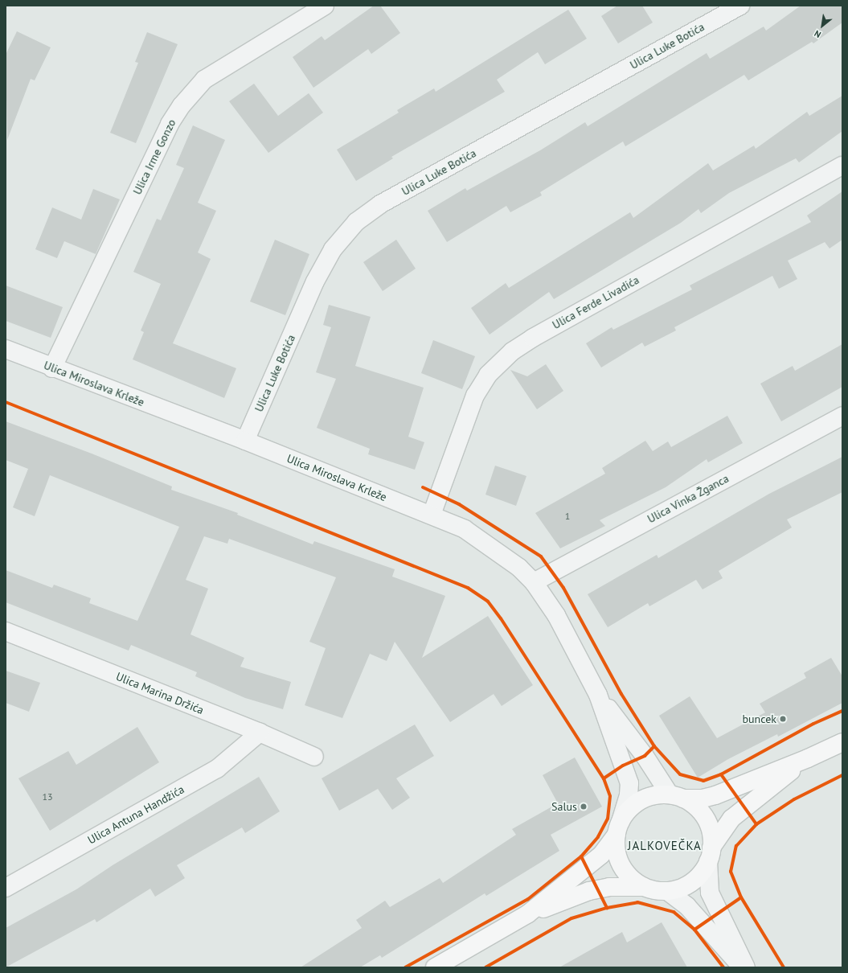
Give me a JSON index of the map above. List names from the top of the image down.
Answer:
{
  "streets": {
    "street": [
      "Ulica Luke Botića",
      "Ulica Irme Gonzo",
      "Ulica Ferde Livadića",
      "Ulica Miroslava Krleže",
      "Ulica Vinka Žganca",
      "Ulica Marina Držića",
      "Ulica Antuna Handžića"
    ]
  },
  "crossings": [
    ["Ulica Luke Botića", "Ulica Miroslava Krleže"],
    ["Ulica Irme Gonzo", "Ulica Miroslava Krleže"],
    ["Ulica Ferde Livadića", "Ulica Miroslava Krleže"],
    ["Ulica Miroslava Krleže", "Ulica Vinka Žganca"],
    ["Ulica Marina Držića", "Ulica Antuna Handžića"]
  ],
  "districts": ["JALKOVEČKA"],
  "places": ["buncek", "Salus"],
  "house_numbers": ["1", "13"],
  "north": "bottom left"
}
